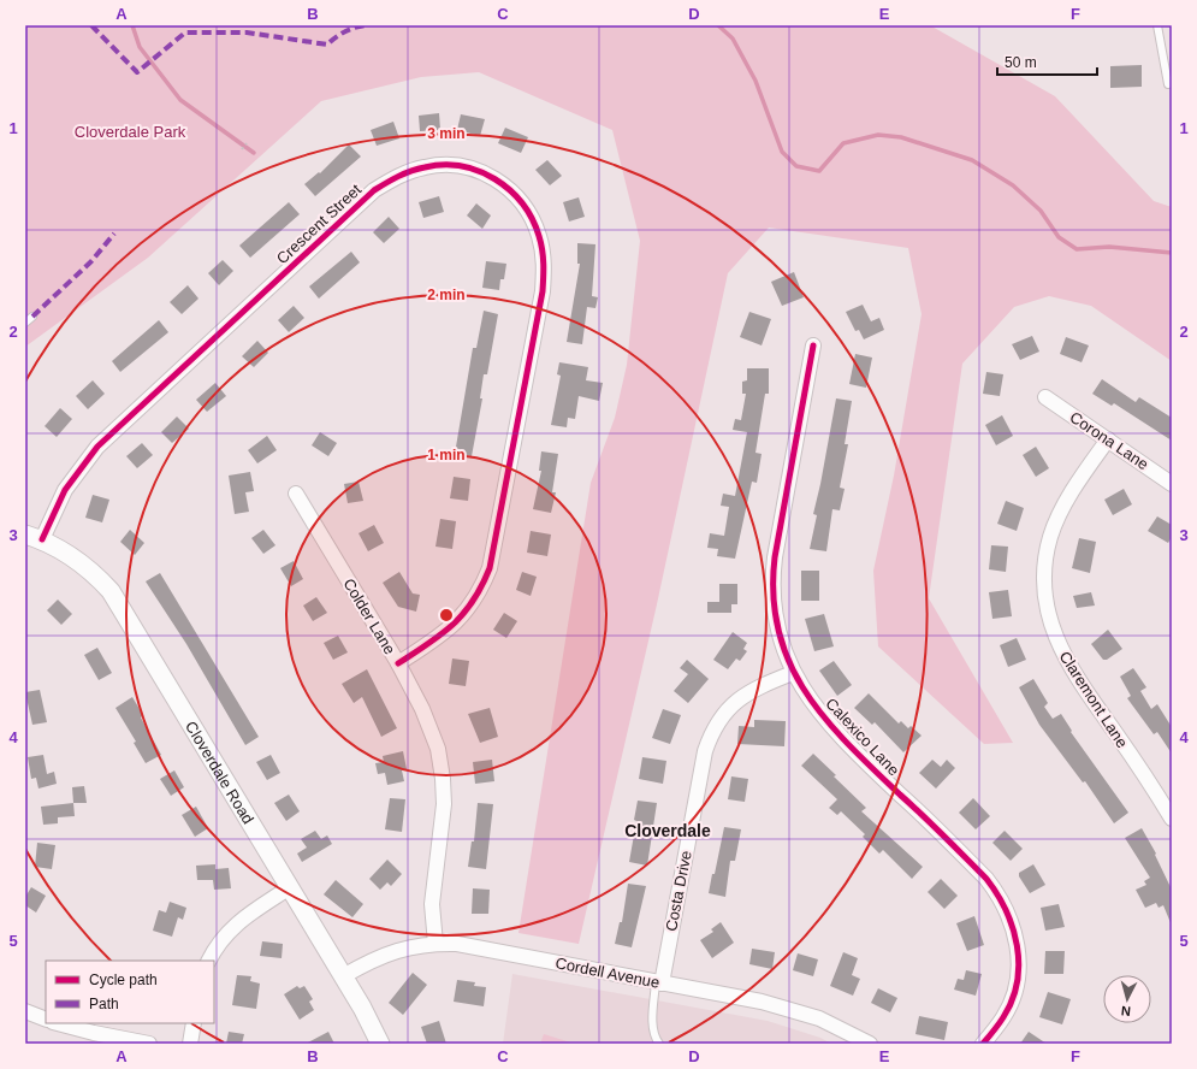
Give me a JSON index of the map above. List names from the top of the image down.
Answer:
{
  "streets": {
    "street": [
      "Crescent Street",
      "Corona Lane",
      "Colder Lane",
      "Claremont Lane",
      "Calexico Lane",
      "Cloverdale Road",
      "Costa Drive",
      "Cordell Avenue"
    ]
  },
  "crossings": [
    ["Crescent Street", "Colder Lane"],
    ["Crescent Street", "Cloverdale Road"],
    ["Corona Lane", "Claremont Lane"],
    ["Colder Lane", "Cordell Avenue"],
    ["Calexico Lane", "Costa Drive"],
    ["Cloverdale Road", "Cordell Avenue"],
    ["Costa Drive", "Cordell Avenue"]
  ],
  "districts": ["Cloverdale"],
  "parks": ["Cloverdale Park"],
  "legend": ["Cycle path", "Path"],
  "scale_bar": "50 m",
  "north": "bottom",
  "grid": {
    "columns": [
      "A",
      "B",
      "C",
      "D",
      "E",
      "F"
    ],
    "rows": [
      "1",
      "2",
      "3",
      "4",
      "5"
    ]
  },
  "rings": ["3 min", "2 min", "1 min"]
}
